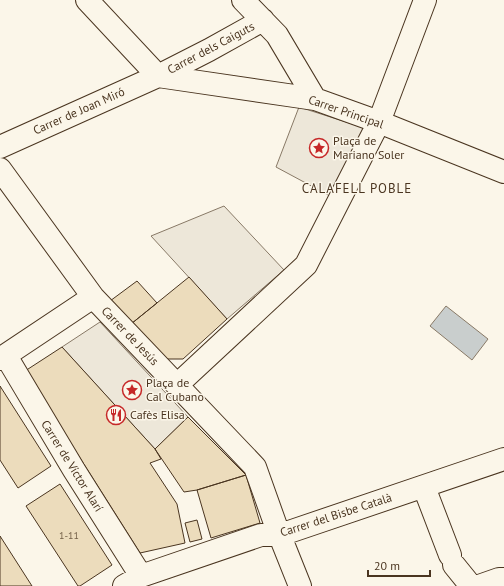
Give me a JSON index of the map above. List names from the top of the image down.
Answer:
{
  "streets": {
    "street": [
      "Carrer dels Caiguts",
      "Carrer de Joan Miró",
      "Carrer Principal",
      "Carrer de Jesús",
      "Carrer de Víctor Alarí",
      "Carrer del Bisbe Català"
    ]
  },
  "crossings": [
    ["Carrer dels Caiguts", "Carrer de Joan Miró"],
    ["Carrer dels Caiguts", "Carrer Principal"],
    ["Carrer de Joan Miró", "Carrer Principal"],
    ["Carrer de Jesús", "Carrer del Bisbe Català"],
    ["Carrer de Víctor Alarí", "Carrer del Bisbe Català"]
  ],
  "districts": ["CALAFELL POBLE"],
  "places": {
    "place": ["Plaça de Mariano Soler", "Plaça de Cal Cubano"],
    "restaurant": ["Cafès Elisa"]
  },
  "house_numbers": ["1-11"],
  "scale_bar": "20 m"
}
